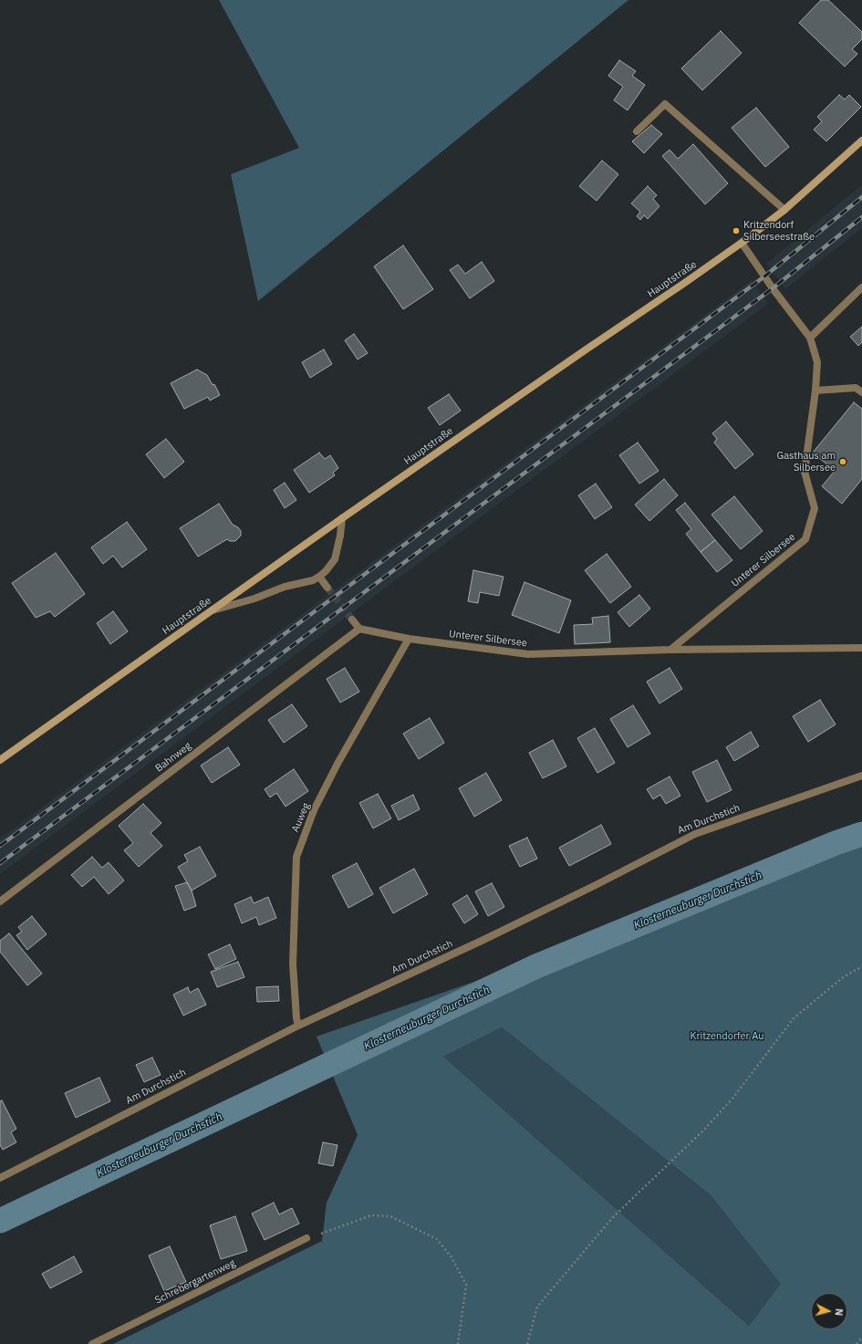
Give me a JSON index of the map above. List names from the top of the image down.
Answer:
{
  "streets": {
    "main road": ["Hauptstraße"],
    "street": [
      "Unterer Silbersee",
      "Bahnweg",
      "Auweg",
      "Am Durchstich",
      "Schrebergartenweg"
    ]
  },
  "crossings": [
    ["Hauptstraße", "Unterer Silbersee"],
    ["Unterer Silbersee", "Bahnweg"],
    ["Unterer Silbersee", "Auweg"],
    ["Auweg", "Am Durchstich"]
  ],
  "water": ["Klosterneuburger Durchstich"],
  "parks": ["Kritzendorfer Au"],
  "places": ["Kritzendorf Silberseestraße", "Gasthaus am Silbersee"],
  "north": "right"
}
